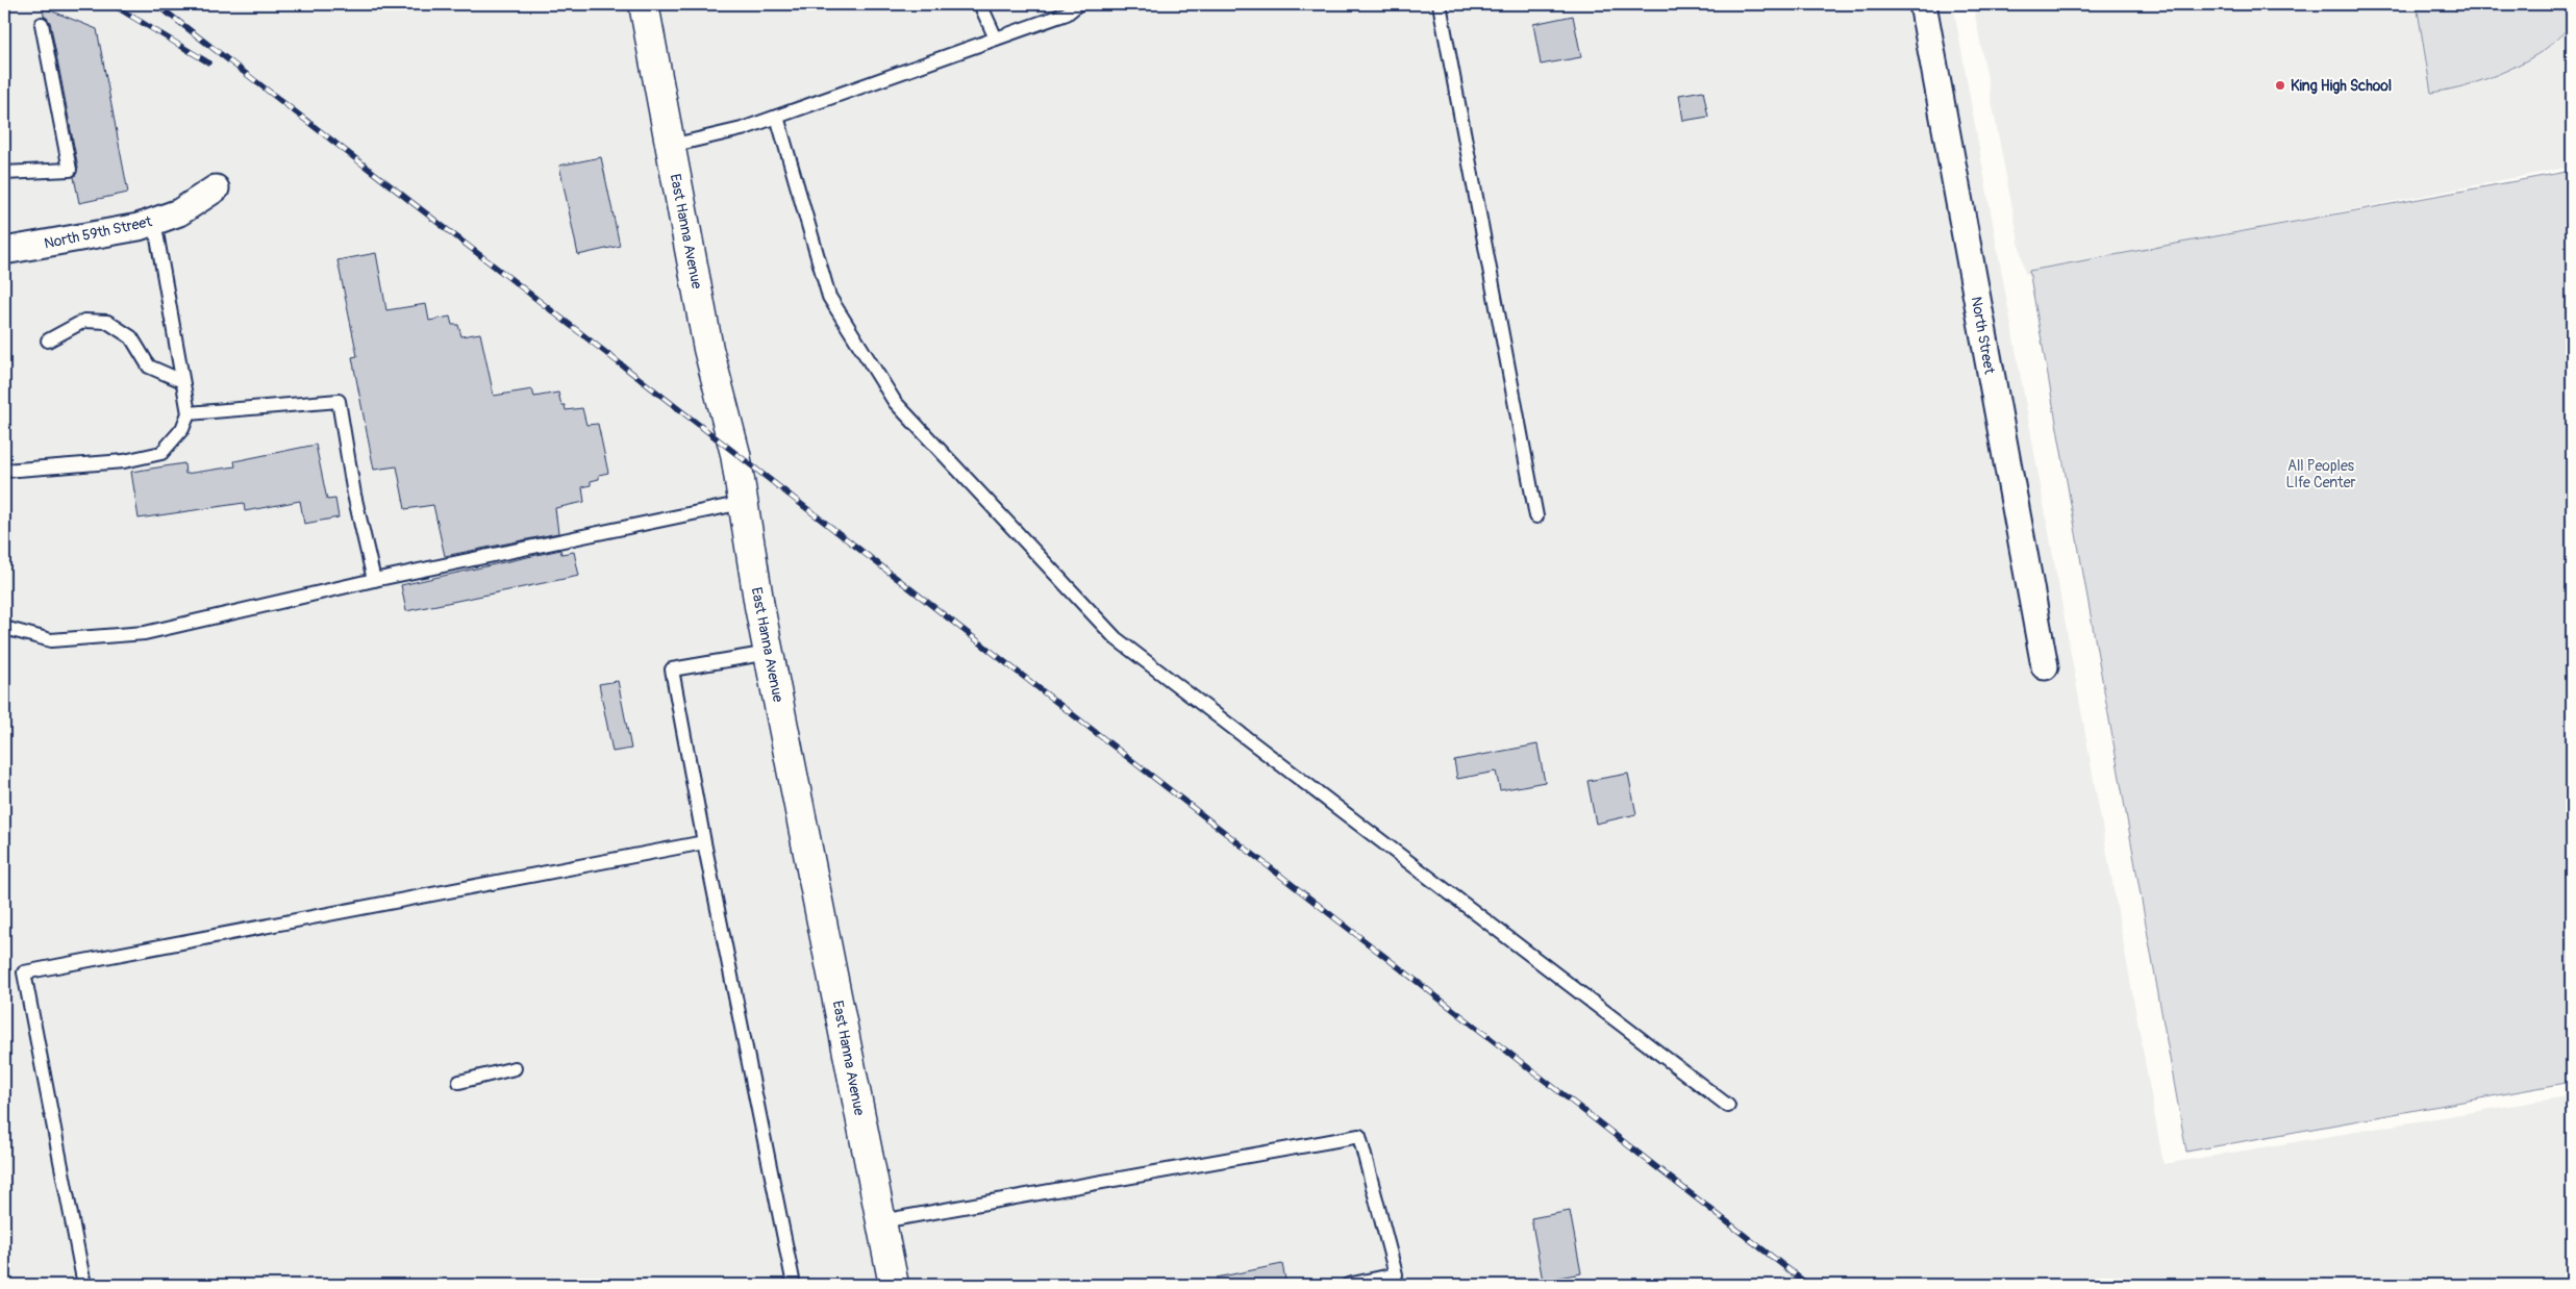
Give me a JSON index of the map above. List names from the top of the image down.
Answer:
{
  "streets": {
    "street": ["East Hanna Avenue", "North 59th Street", "North Street"]
  },
  "parks": ["All Peoples LIfe Center"],
  "places": ["King High School"]
}
